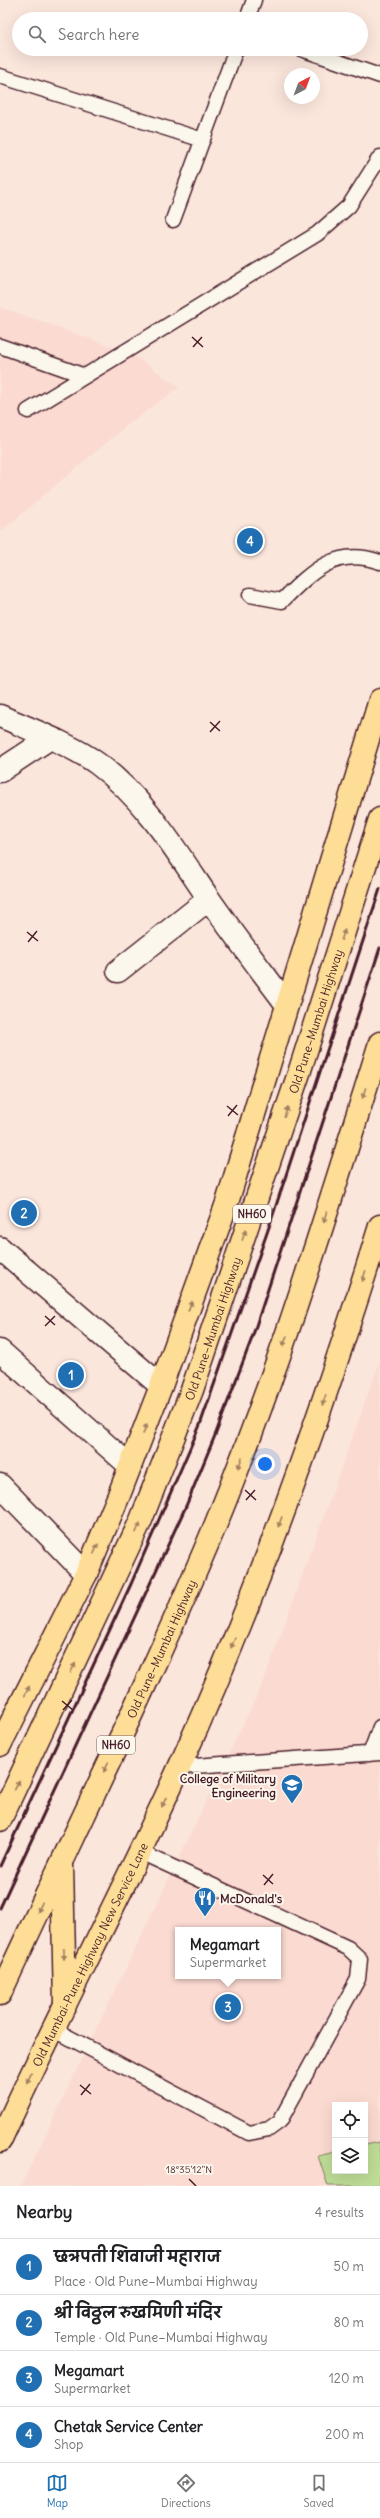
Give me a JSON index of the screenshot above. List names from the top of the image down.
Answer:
{
  "streets": {
    "main road": ["Old Pune–Mumbai Highway", "NH60", "Old Mumbai-Pune Highway New Service Lane"]
  },
  "places": {
    "school or university": ["College of Military Engineering"],
    "restaurant": ["McDonald's"]
  },
  "north": "top right",
  "page": {
    "search": "Search here",
    "pins": [
      "4",
      "2",
      "1",
      "3"
    ],
    "popup": ["Megamart", "Supermarket"],
    "heading": ["Nearby", "4 results"],
    "list": [
      {
        "mark": "1",
        "name": "छत्रपती शिवाजी महाराज",
        "note": "Place · Old Pune–Mumbai Highway",
        "value": "50 m"
      },
      {
        "mark": "2",
        "name": "श्री विठ्ठल रुखमिणी मंदिर",
        "note": "Temple · Old Pune–Mumbai Highway",
        "value": "80 m"
      },
      {
        "mark": "3",
        "name": "Megamart",
        "note": "Supermarket",
        "value": "120 m"
      },
      {
        "mark": "4",
        "name": "Chetak Service Center",
        "note": "Shop",
        "value": "200 m"
      }
    ],
    "nav": ["Map", "Directions", "Saved"]
  },
  "coordinates": ["18°35'12\"N"]
}
